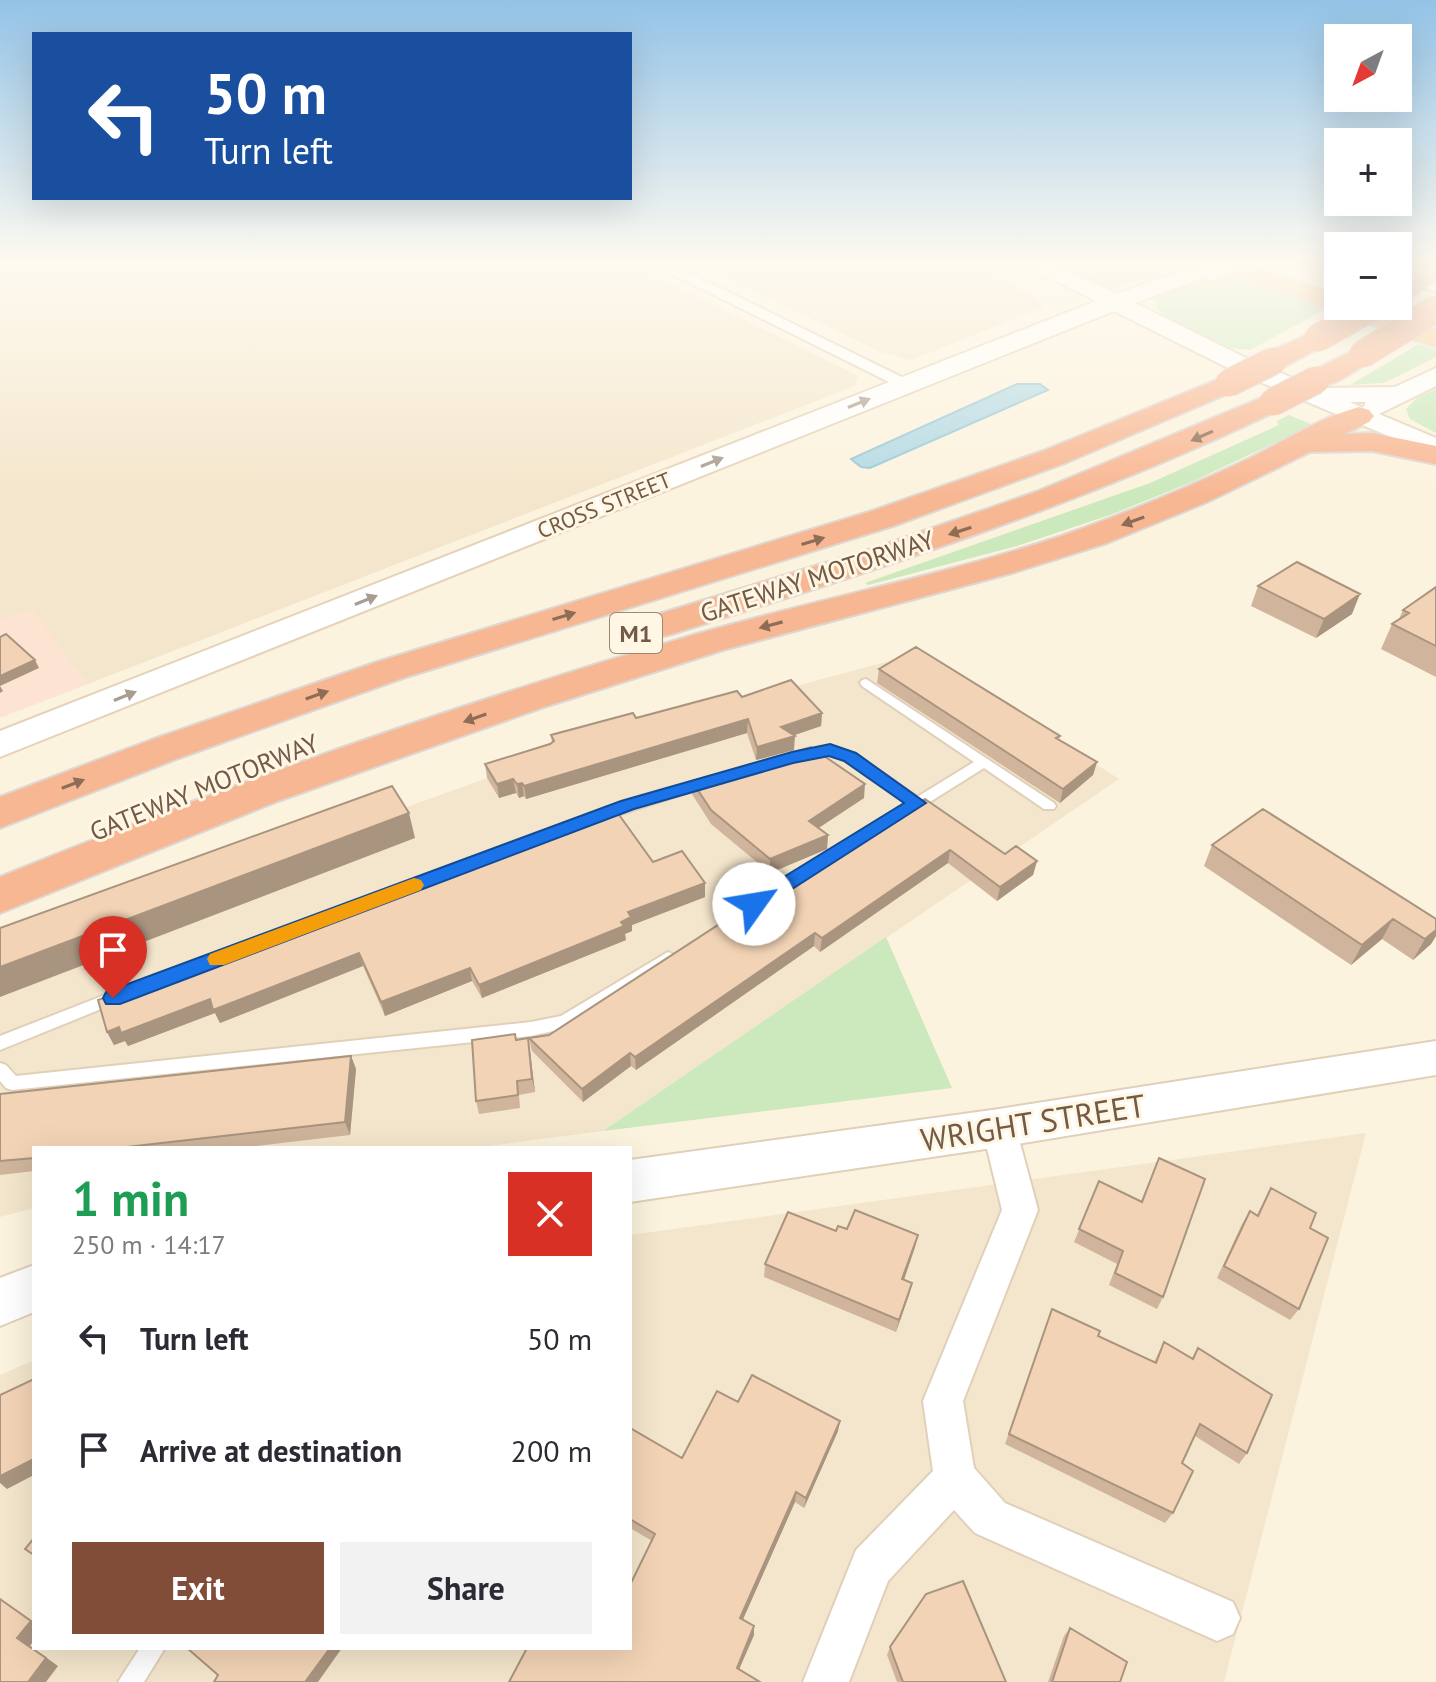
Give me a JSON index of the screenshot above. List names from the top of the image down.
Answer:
{
  "streets": {
    "highway": ["GATEWAY MOTORWAY", "M1"],
    "main road": ["CROSS STREET"],
    "street": ["WRIGHT STREET"]
  },
  "one_way": ["CROSS STREET"],
  "north": "bottom left",
  "page": {
    "map_buttons": ["+", "−"],
    "turn": ["50 m", "Turn left"],
    "heading": ["1 min", "250 m · 14:17"],
    "list": [
      {
        "name": "Turn left",
        "value": "50 m"
      },
      {
        "name": "Arrive at destination",
        "value": "200 m"
      }
    ],
    "buttons": ["Exit", "Share"]
  }
}
